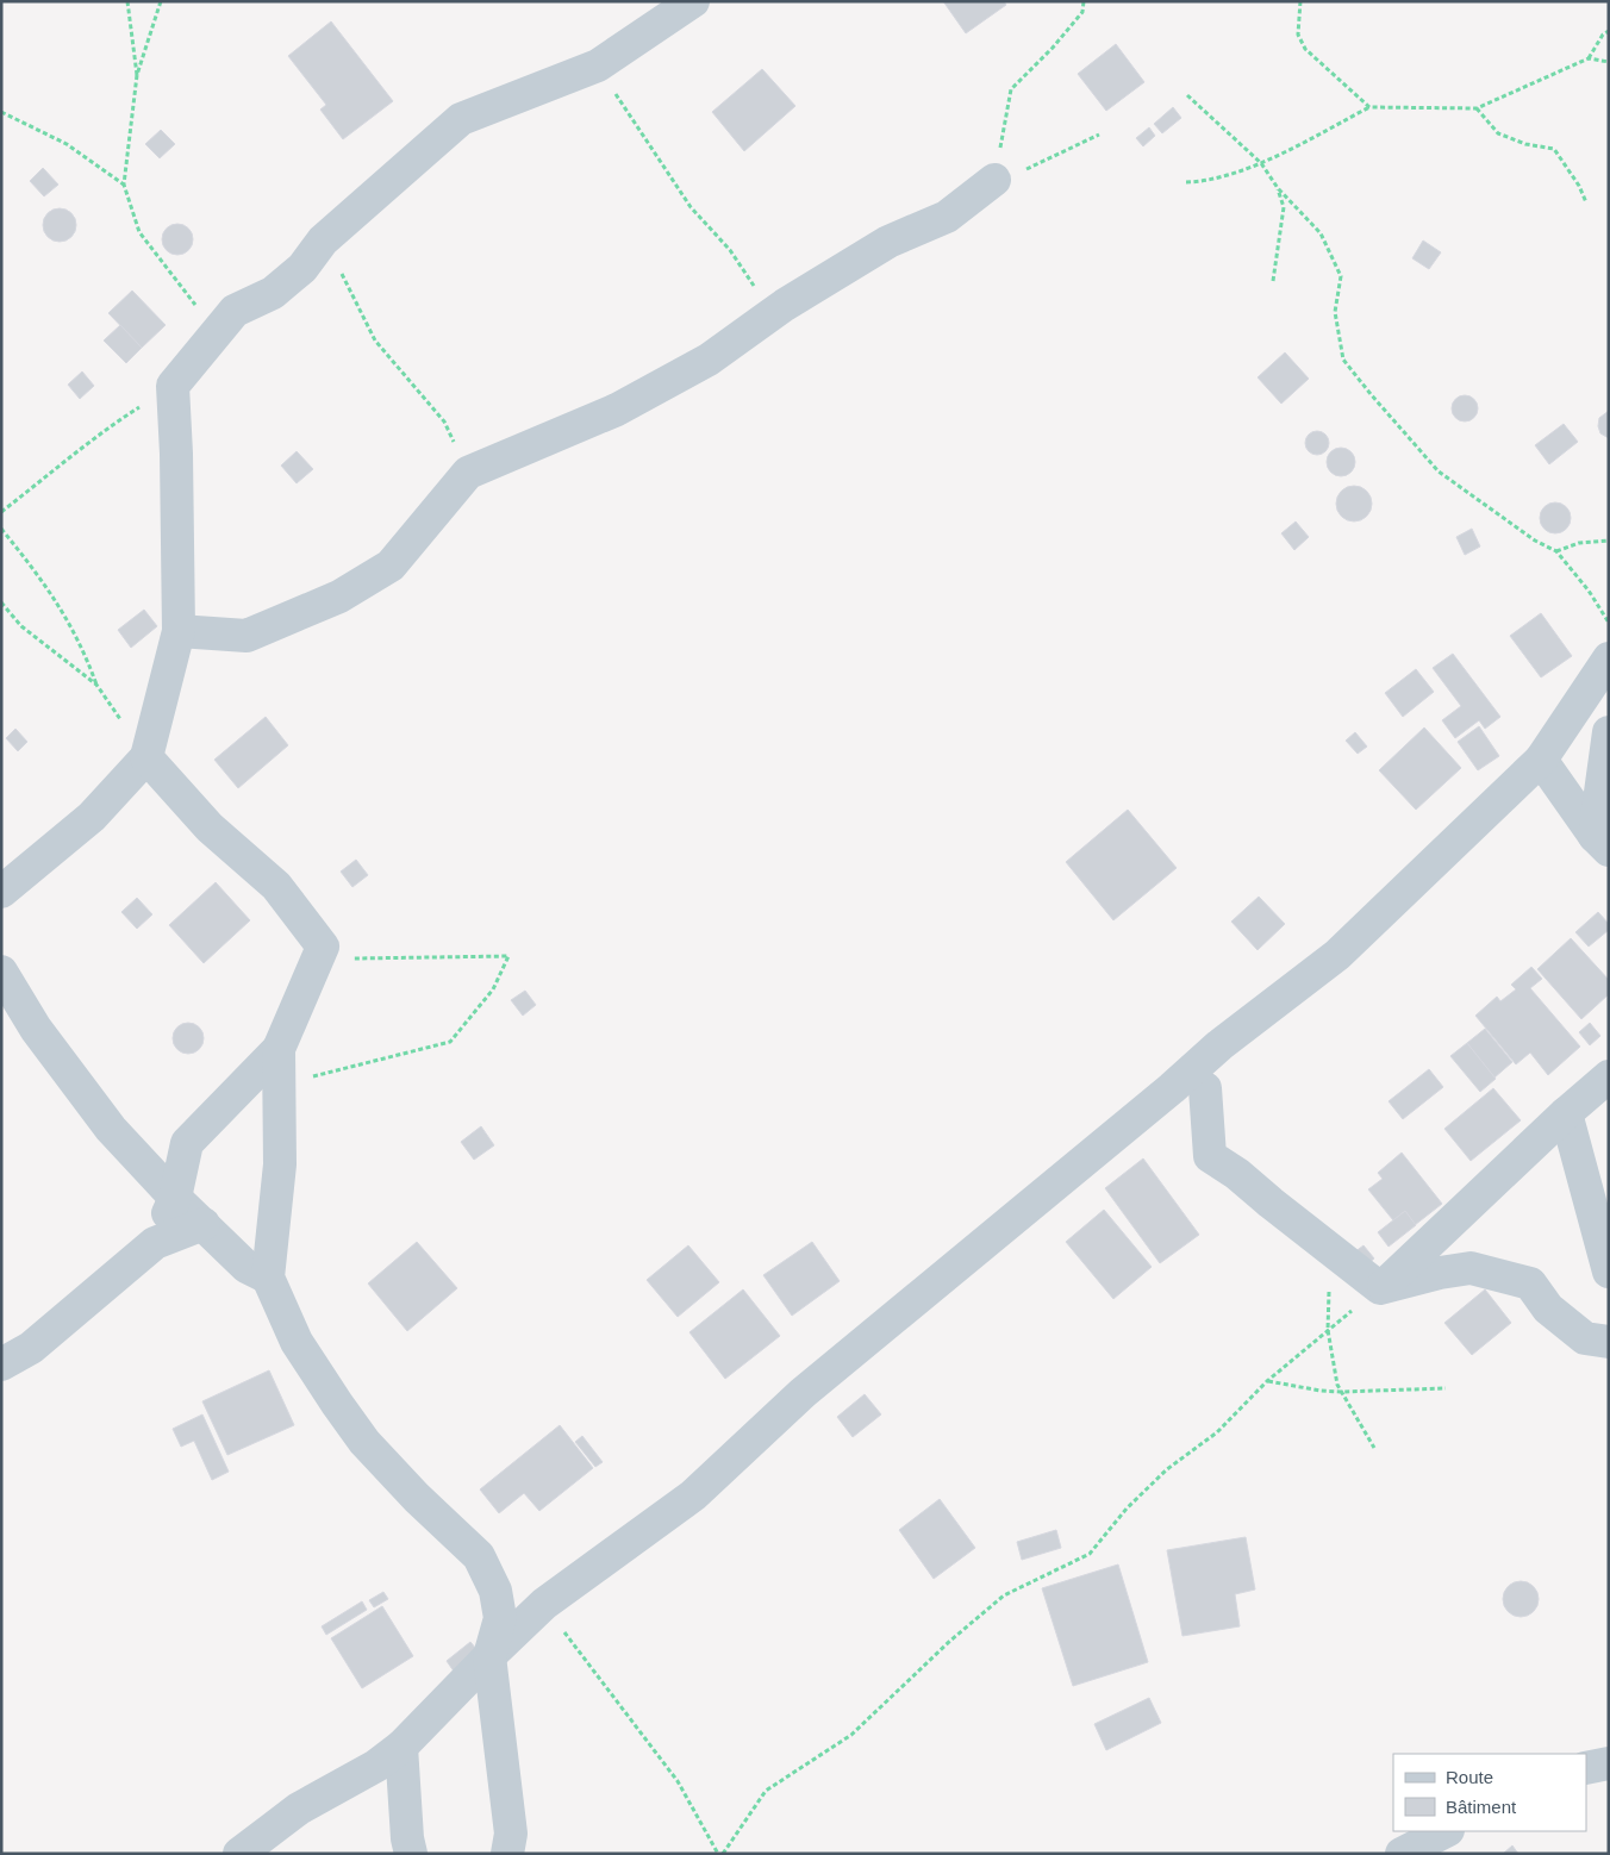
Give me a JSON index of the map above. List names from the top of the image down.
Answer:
{
  "legend": ["Route", "Bâtiment"]
}
